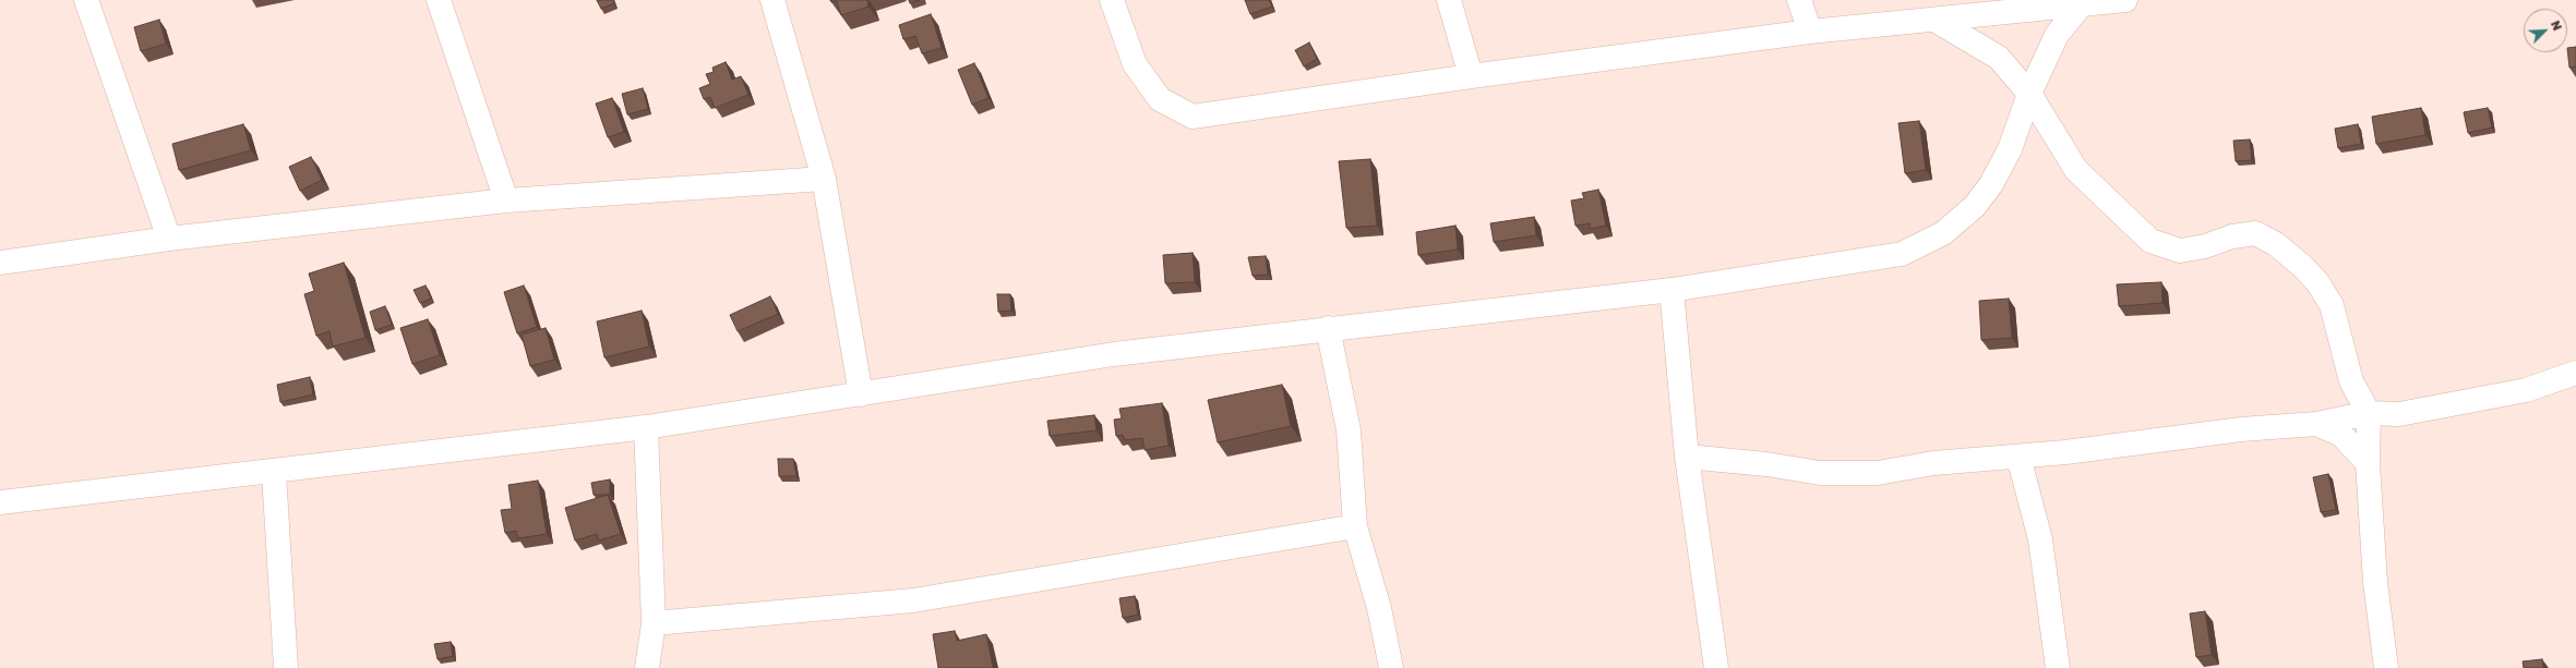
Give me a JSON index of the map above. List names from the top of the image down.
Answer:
{
  "north": "top right"
}
